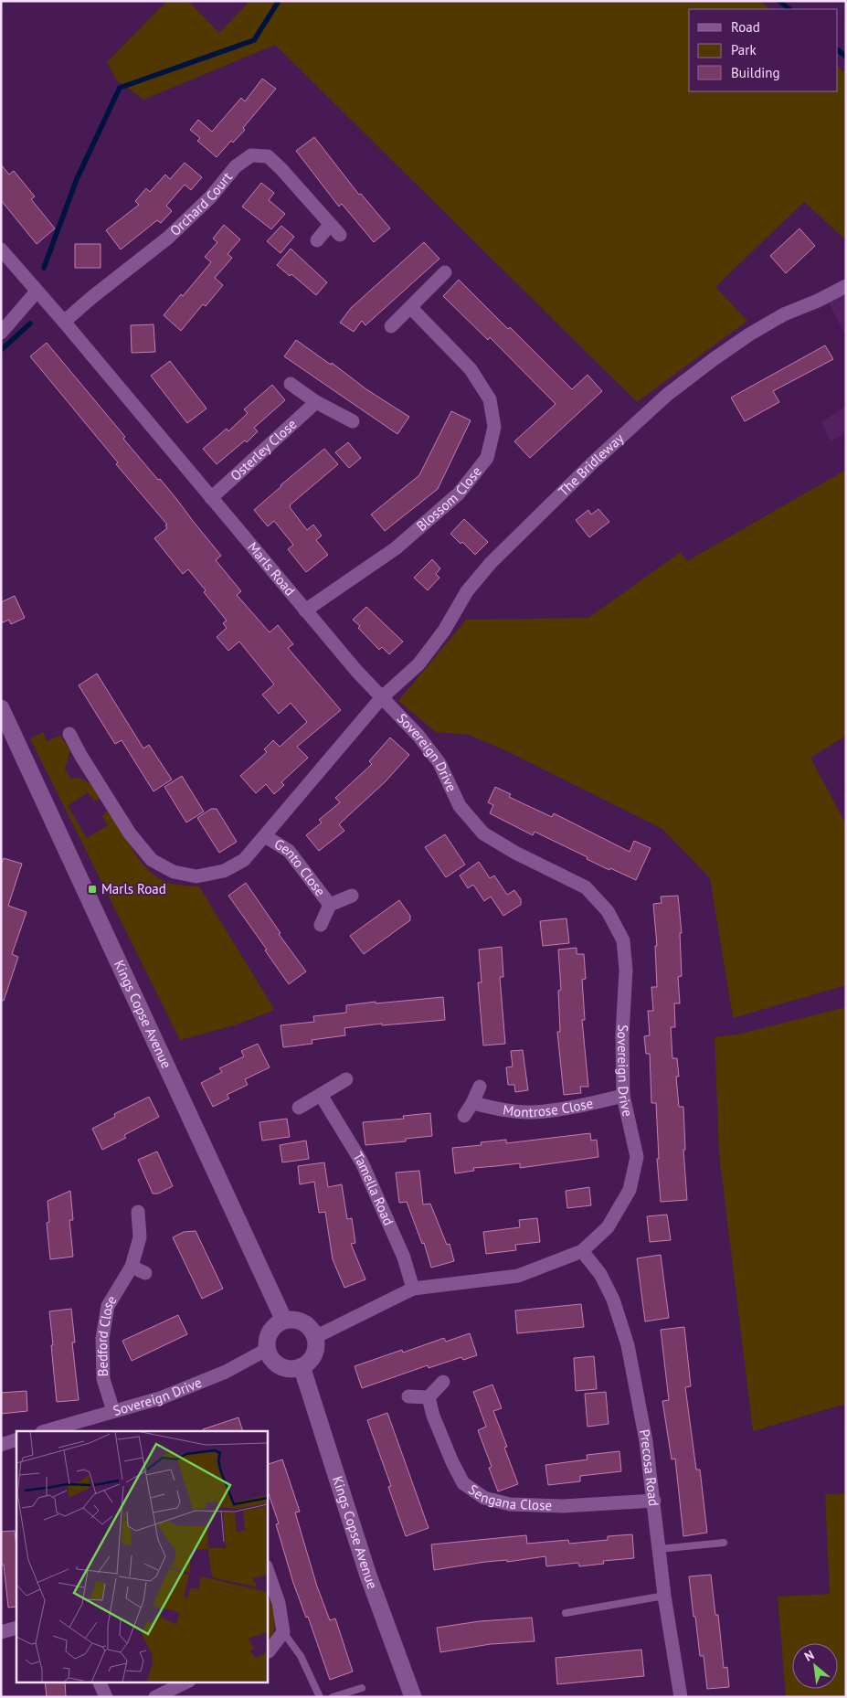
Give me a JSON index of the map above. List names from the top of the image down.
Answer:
{
  "streets": {
    "street": [
      "Orchard Court",
      "Osterley Close",
      "The Bridleway",
      "Blossom Close",
      "Marls Road",
      "Sovereign Drive",
      "Gento Close",
      "Kings Copse Avenue",
      "Montrose Close",
      "Tamella Road",
      "Bedford Close",
      "Precosa Road",
      "Sengana Close"
    ]
  },
  "crossings": [
    ["Orchard Court", "Marls Road"],
    ["Osterley Close", "Marls Road"],
    ["The Bridleway", "Marls Road"],
    ["The Bridleway", "Sovereign Drive"],
    ["Blossom Close", "Marls Road"],
    ["Marls Road", "Sovereign Drive"],
    ["Sovereign Drive", "Kings Copse Avenue"],
    ["Sovereign Drive", "Montrose Close"],
    ["Sovereign Drive", "Tamella Road"],
    ["Sovereign Drive", "Bedford Close"],
    ["Sovereign Drive", "Precosa Road"],
    ["Precosa Road", "Sengana Close"]
  ],
  "places": {
    "transit": ["Marls Road"]
  },
  "legend": ["Road", "Park", "Building"],
  "north": "top left"
}
